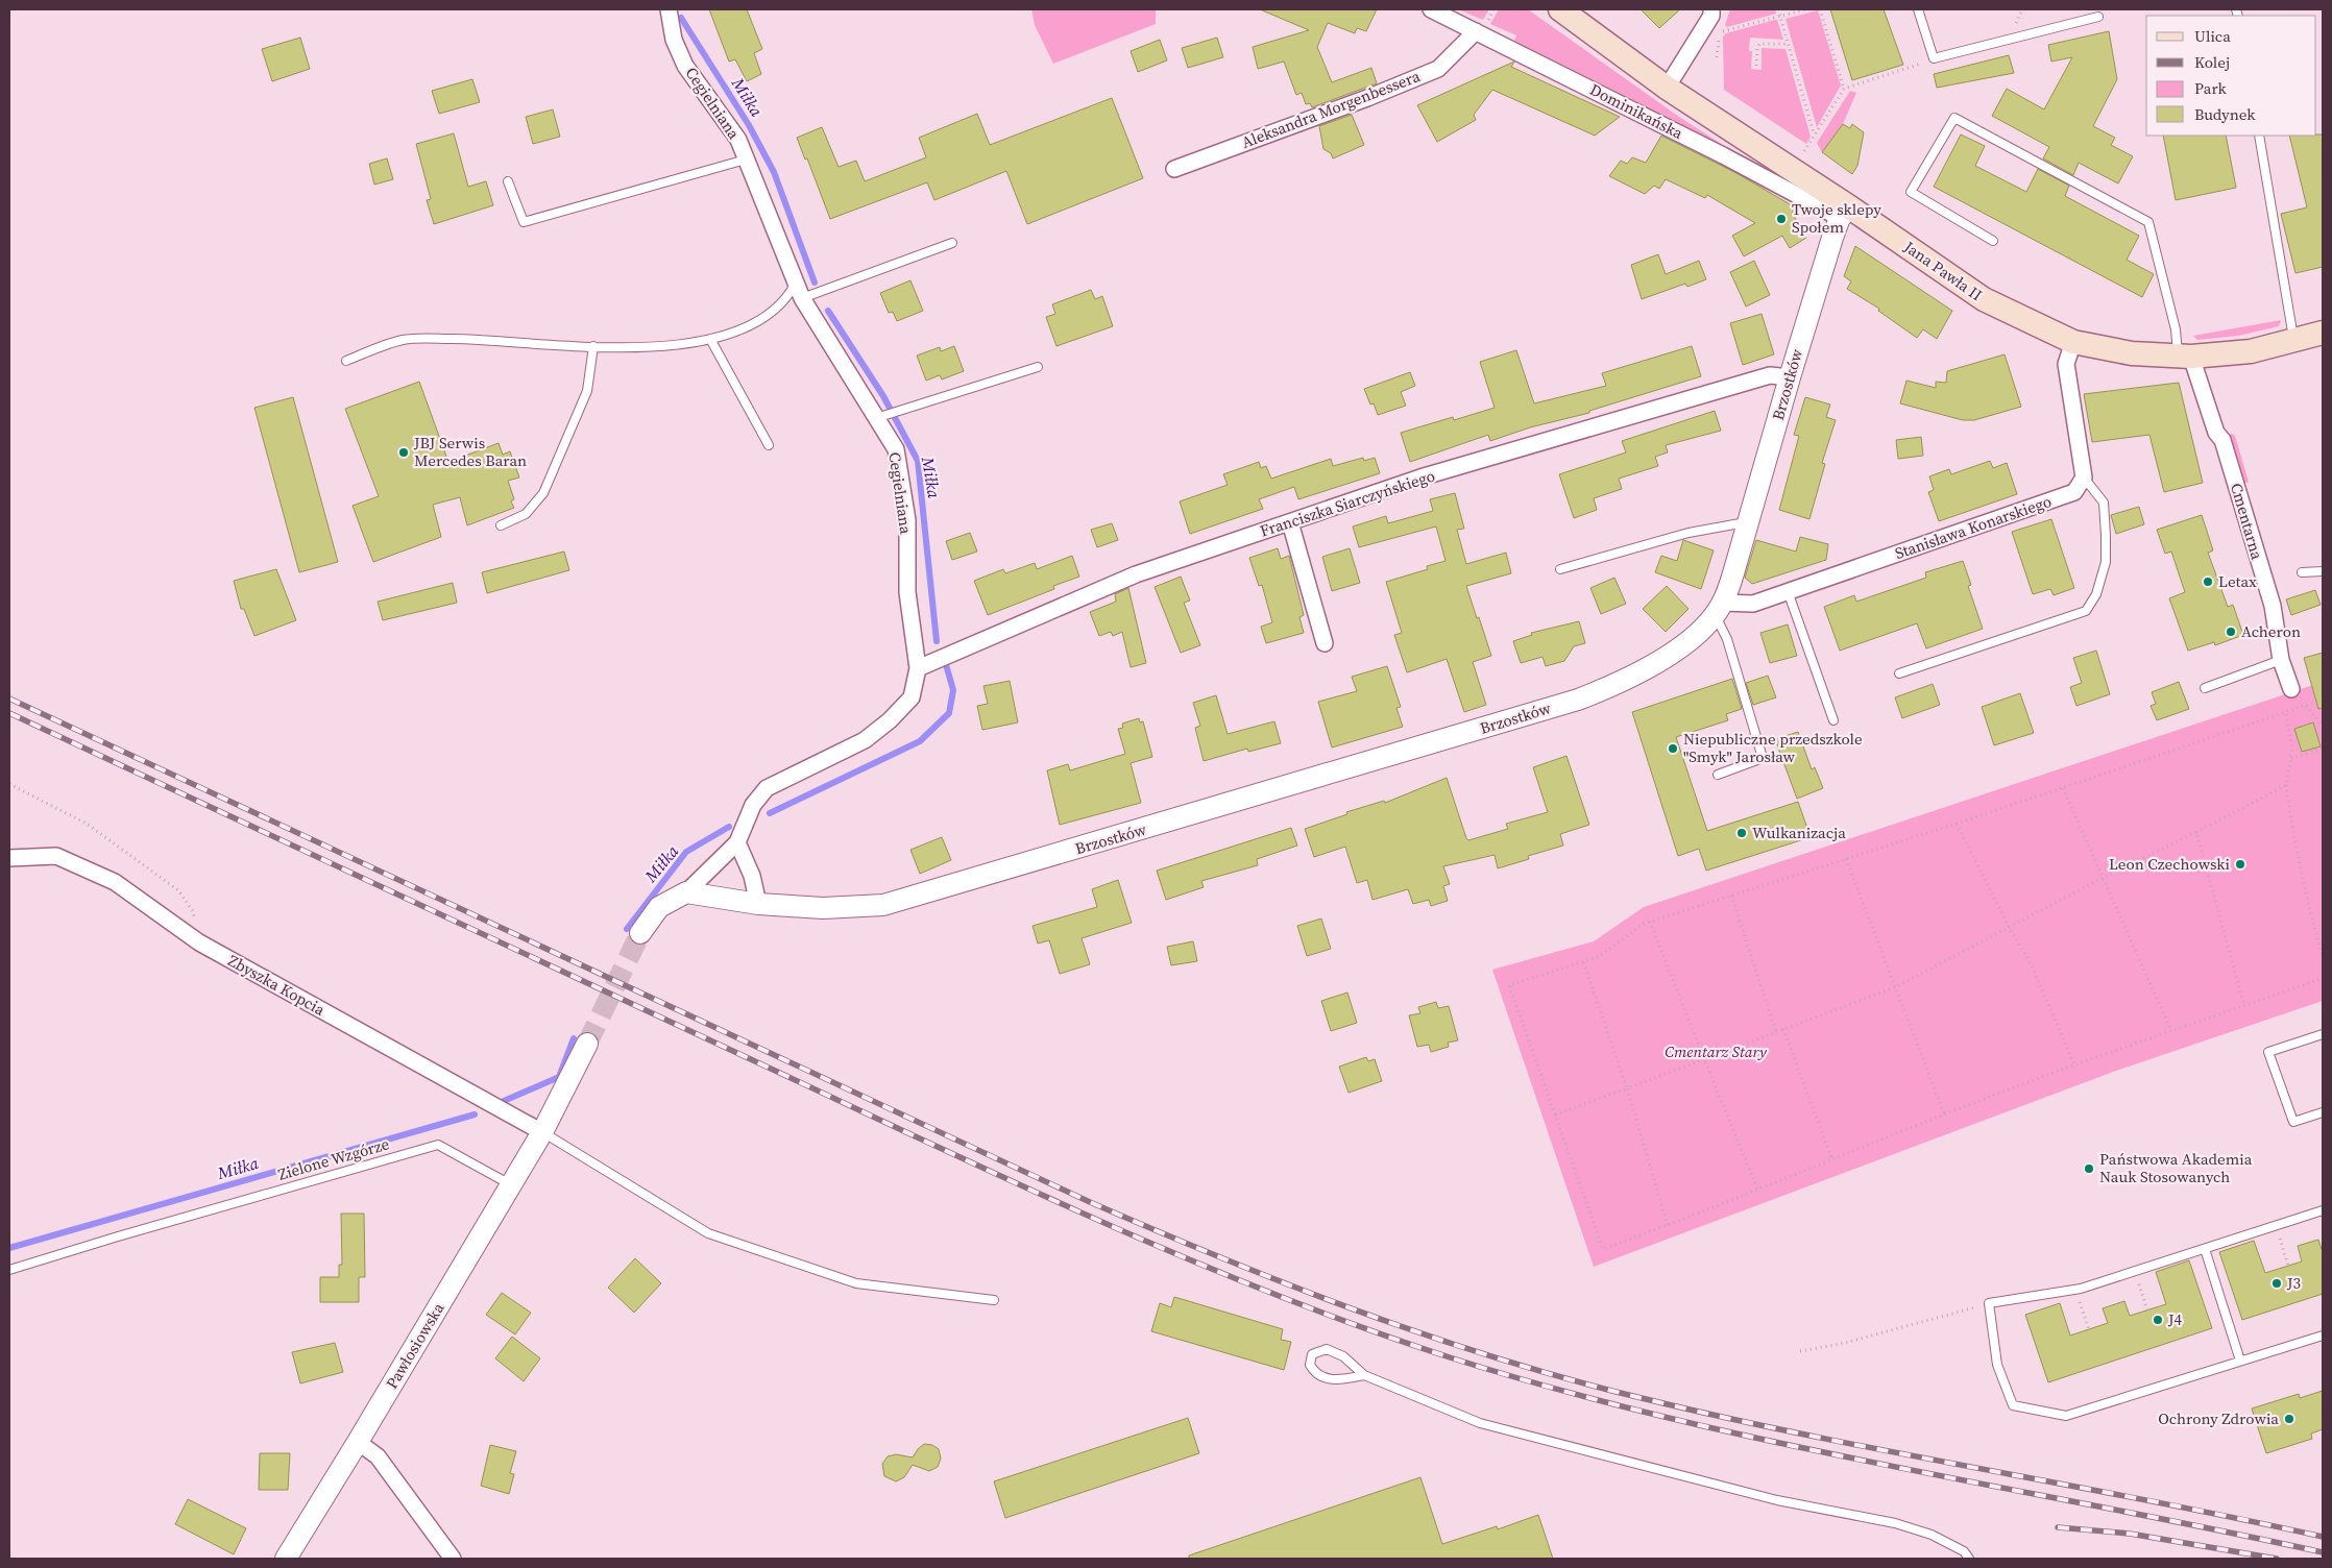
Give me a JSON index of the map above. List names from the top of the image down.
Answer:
{
  "streets": {
    "main road": ["Jana Pawła II"],
    "street": [
      "Cegielniana",
      "Aleksandra Morgenbessera",
      "Dominikańska",
      "Brzostków",
      "Franciszka Siarczyńskiego",
      "Cmentarna",
      "Stanisława Konarskiego",
      "Zbyszka Kopcia",
      "Pawłosiowska"
    ],
    "lane": ["Zielone Wzgórze"]
  },
  "crossings": [
    ["Cegielniana", "Brzostków"],
    ["Cegielniana", "Franciszka Siarczyńskiego"],
    ["Aleksandra Morgenbessera", "Dominikańska"],
    ["Dominikańska", "Jana Pawła II"],
    ["Dominikańska", "Brzostków"],
    ["Jana Pawła II", "Brzostków"],
    ["Jana Pawła II", "Cmentarna"],
    ["Brzostków", "Franciszka Siarczyńskiego"],
    ["Brzostków", "Stanisława Konarskiego"],
    ["Zbyszka Kopcia", "Pawłosiowska"],
    ["Zielone Wzgórze", "Pawłosiowska"]
  ],
  "water": ["Miłka"],
  "parks": ["Cmentarz Stary"],
  "places": [
    "Twoje sklepy Społem",
    "JBJ Serwis Mercedes Baran",
    "Letax",
    "Acheron",
    "Niepubliczne przedszkole \"Smyk\" Jarosław",
    "Wulkanizacja",
    "Leon Czechowski",
    "Państwowa Akademia Nauk Stosowanych",
    "J3",
    "J4",
    "Ochrony Zdrowia"
  ],
  "legend": [
    "Ulica",
    "Kolej",
    "Park",
    "Budynek"
  ]
}
